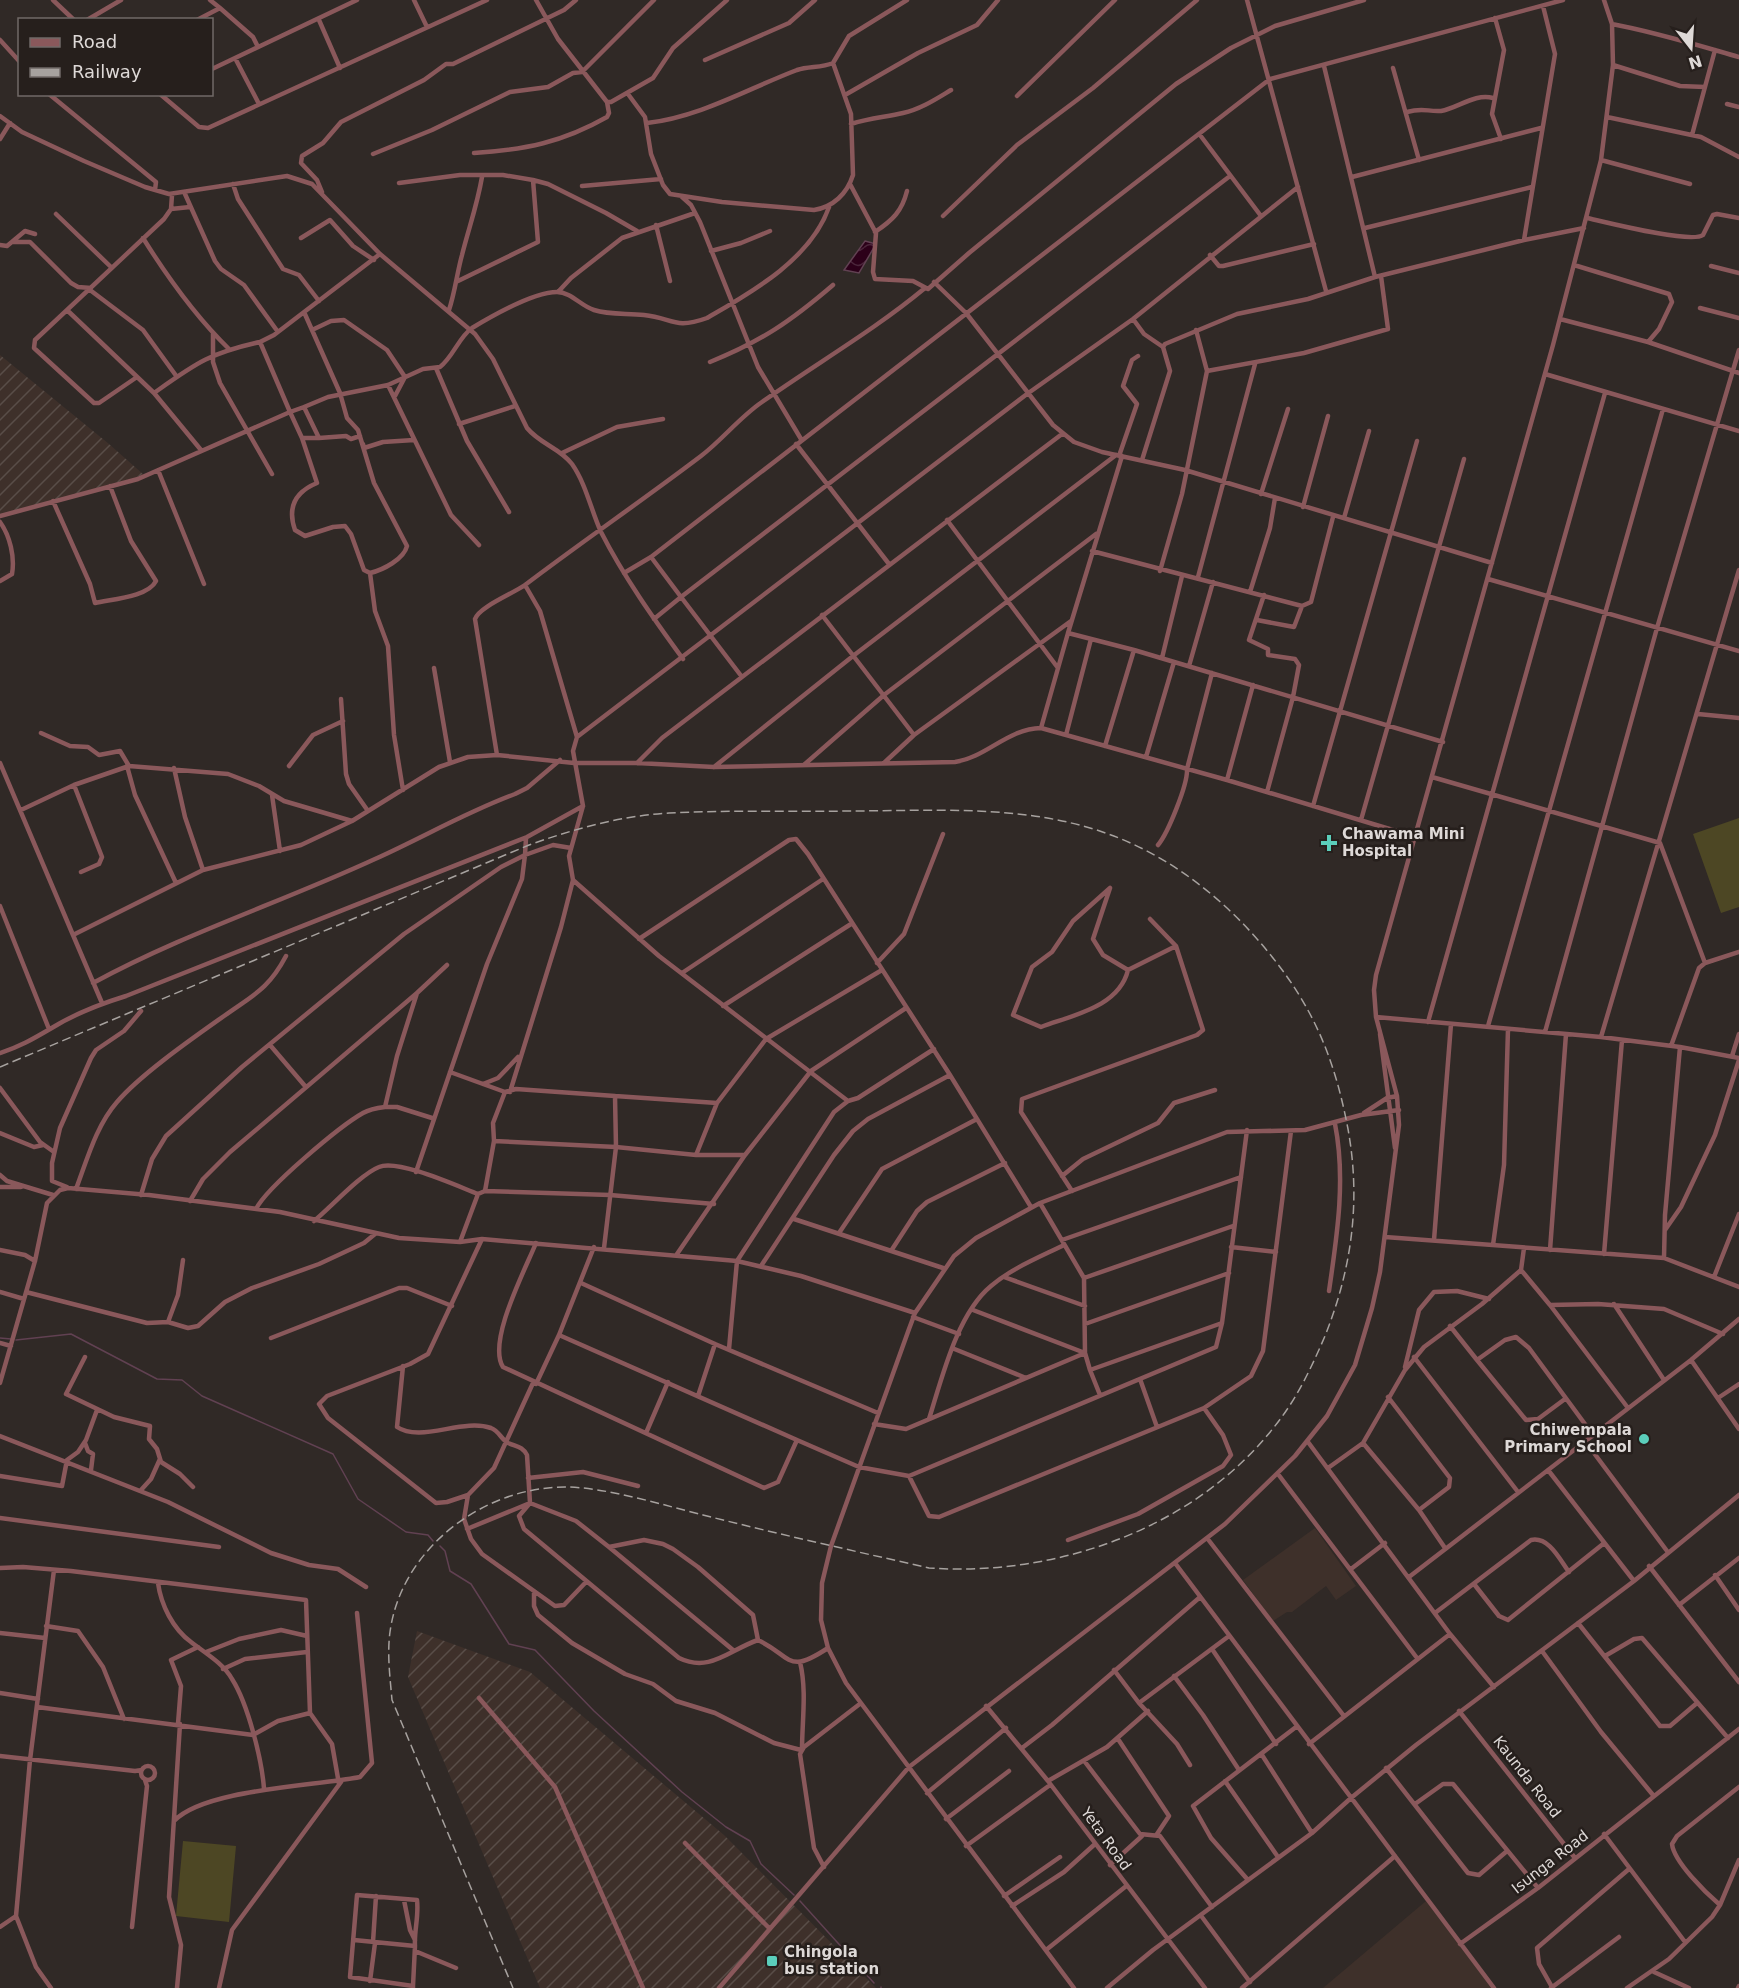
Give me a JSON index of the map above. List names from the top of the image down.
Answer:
{
  "streets": {
    "street": ["Kaunda Road", "Yeta Road", "Isunga Road"]
  },
  "crossings": [
    ["Kaunda Road", "Isunga Road"]
  ],
  "places": {
    "health": ["Chawama Mini Hospital"],
    "other": ["Chiwempala Primary School"],
    "transit": ["Chingola bus station"]
  },
  "legend": ["Road", "Railway"],
  "north": "bottom"
}
